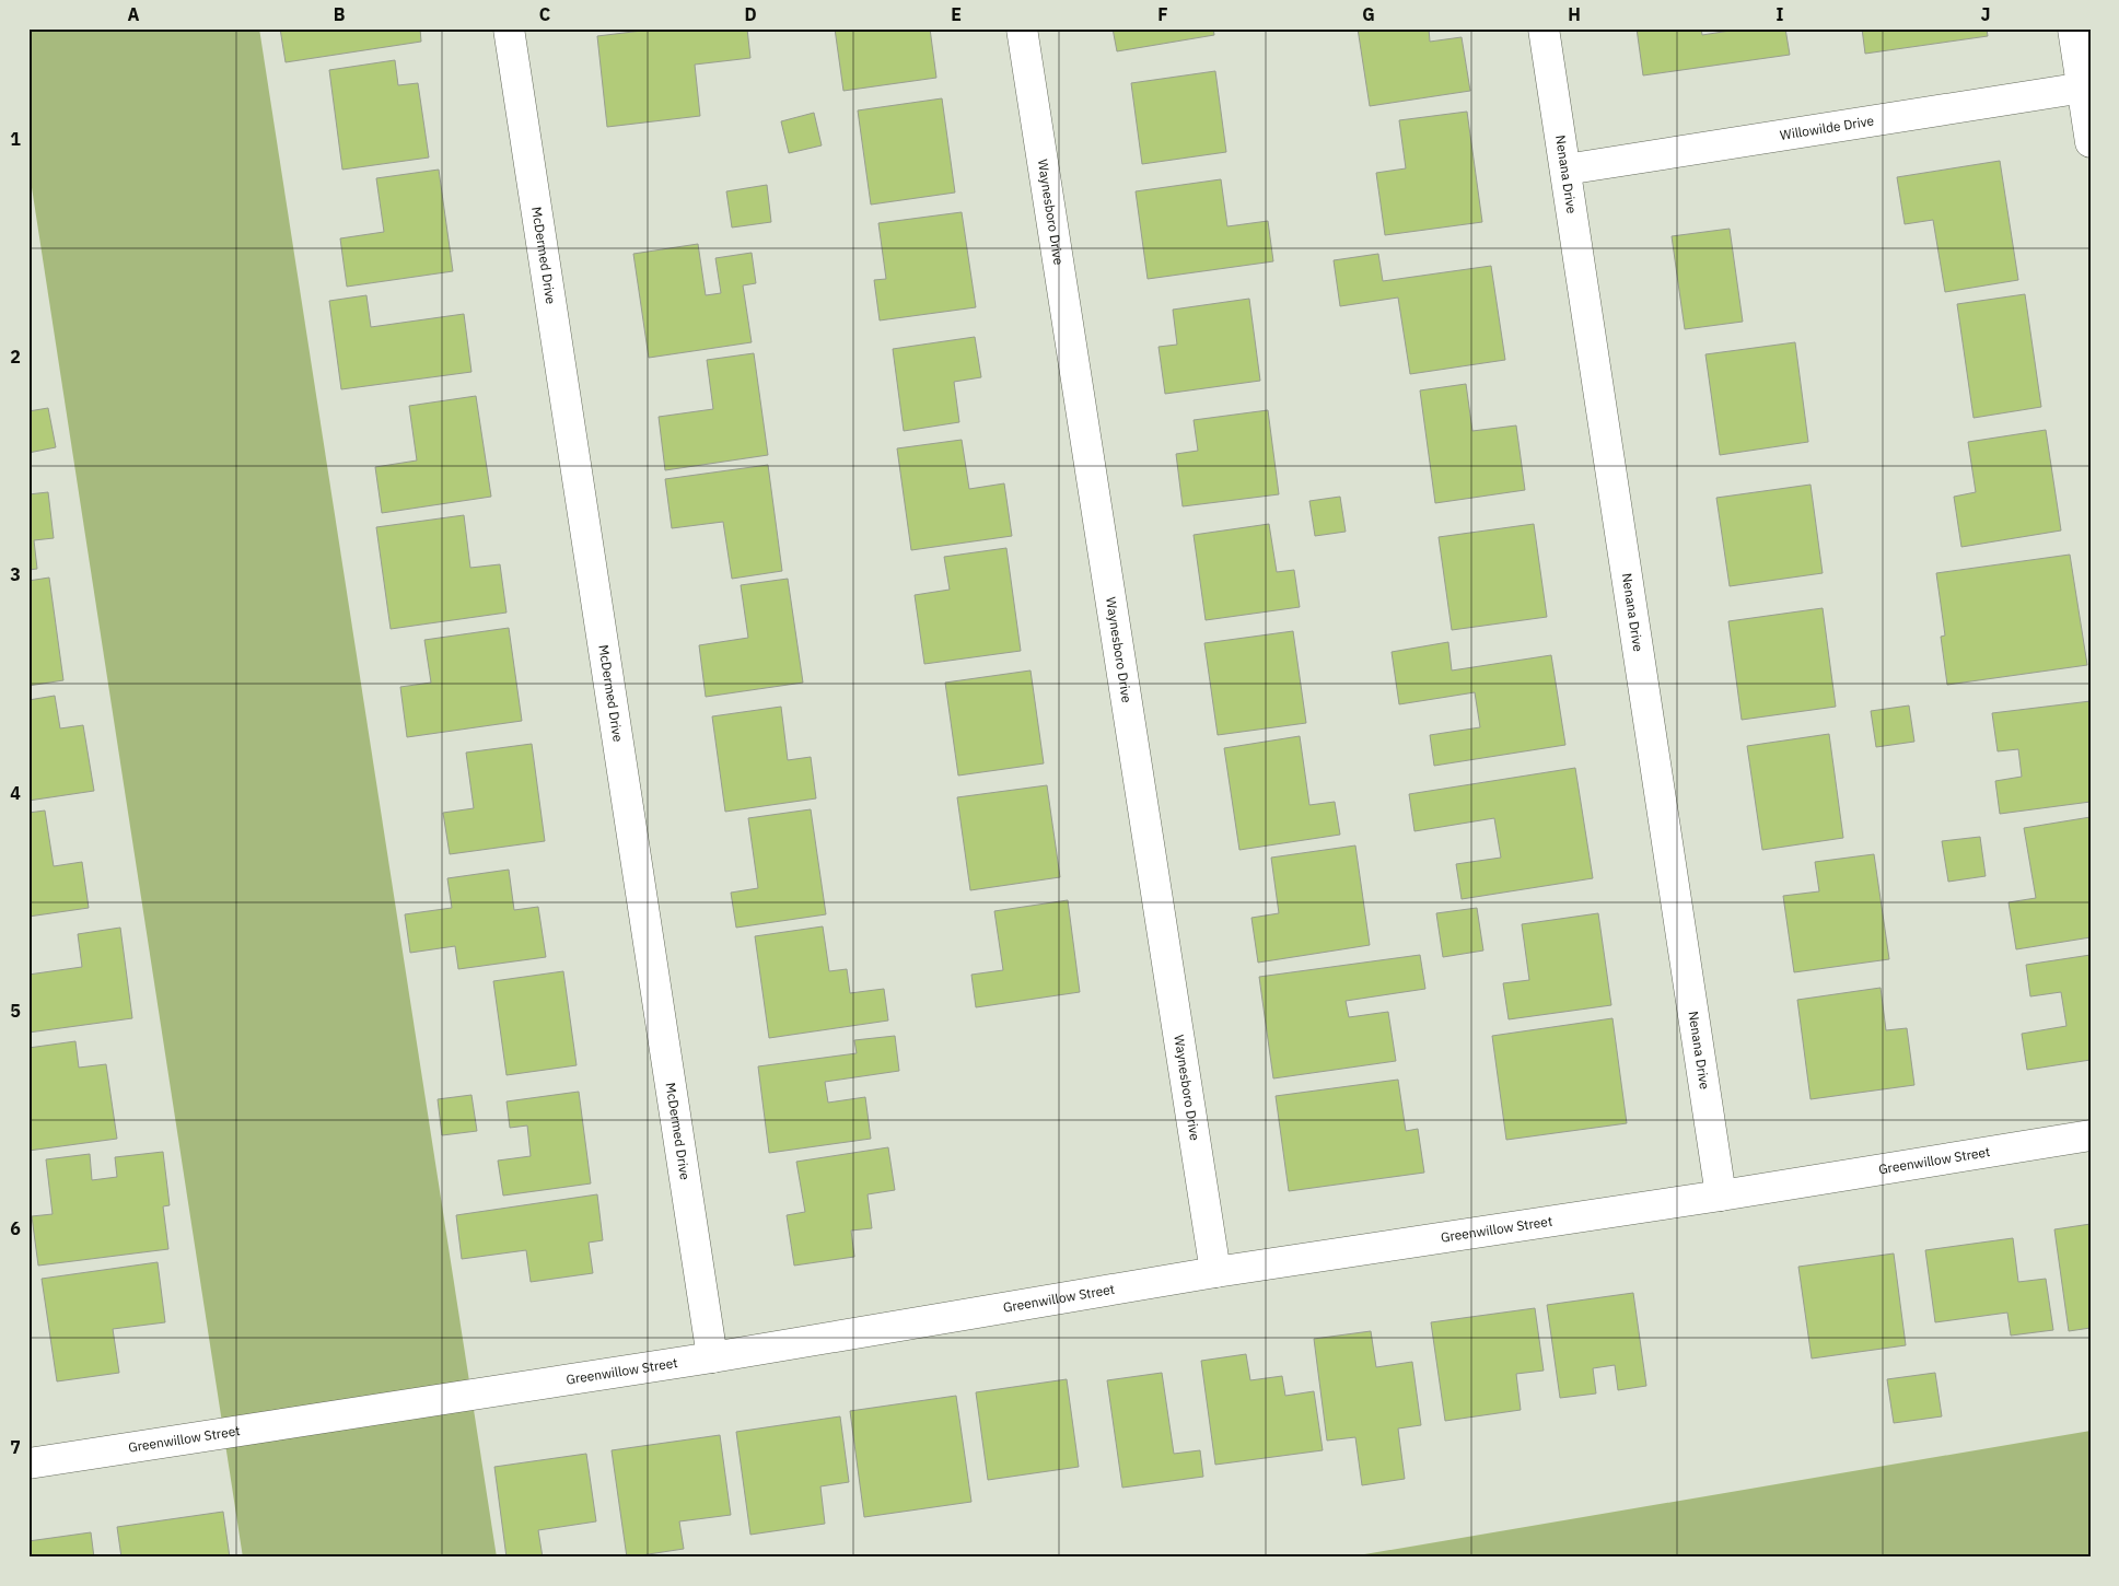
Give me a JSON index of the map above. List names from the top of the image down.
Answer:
{
  "streets": {
    "street": [
      "Willowilde Drive",
      "Nenana Drive",
      "Waynesboro Drive",
      "McDermed Drive",
      "Greenwillow Street"
    ]
  },
  "crossings": [
    ["Willowilde Drive", "Nenana Drive"],
    ["Nenana Drive", "Greenwillow Street"],
    ["Waynesboro Drive", "Greenwillow Street"],
    ["McDermed Drive", "Greenwillow Street"]
  ],
  "grid": {
    "columns": [
      "A",
      "B",
      "C",
      "D",
      "E",
      "F",
      "G",
      "H",
      "I",
      "J"
    ],
    "rows": [
      "1",
      "2",
      "3",
      "4",
      "5",
      "6",
      "7"
    ]
  }
}
